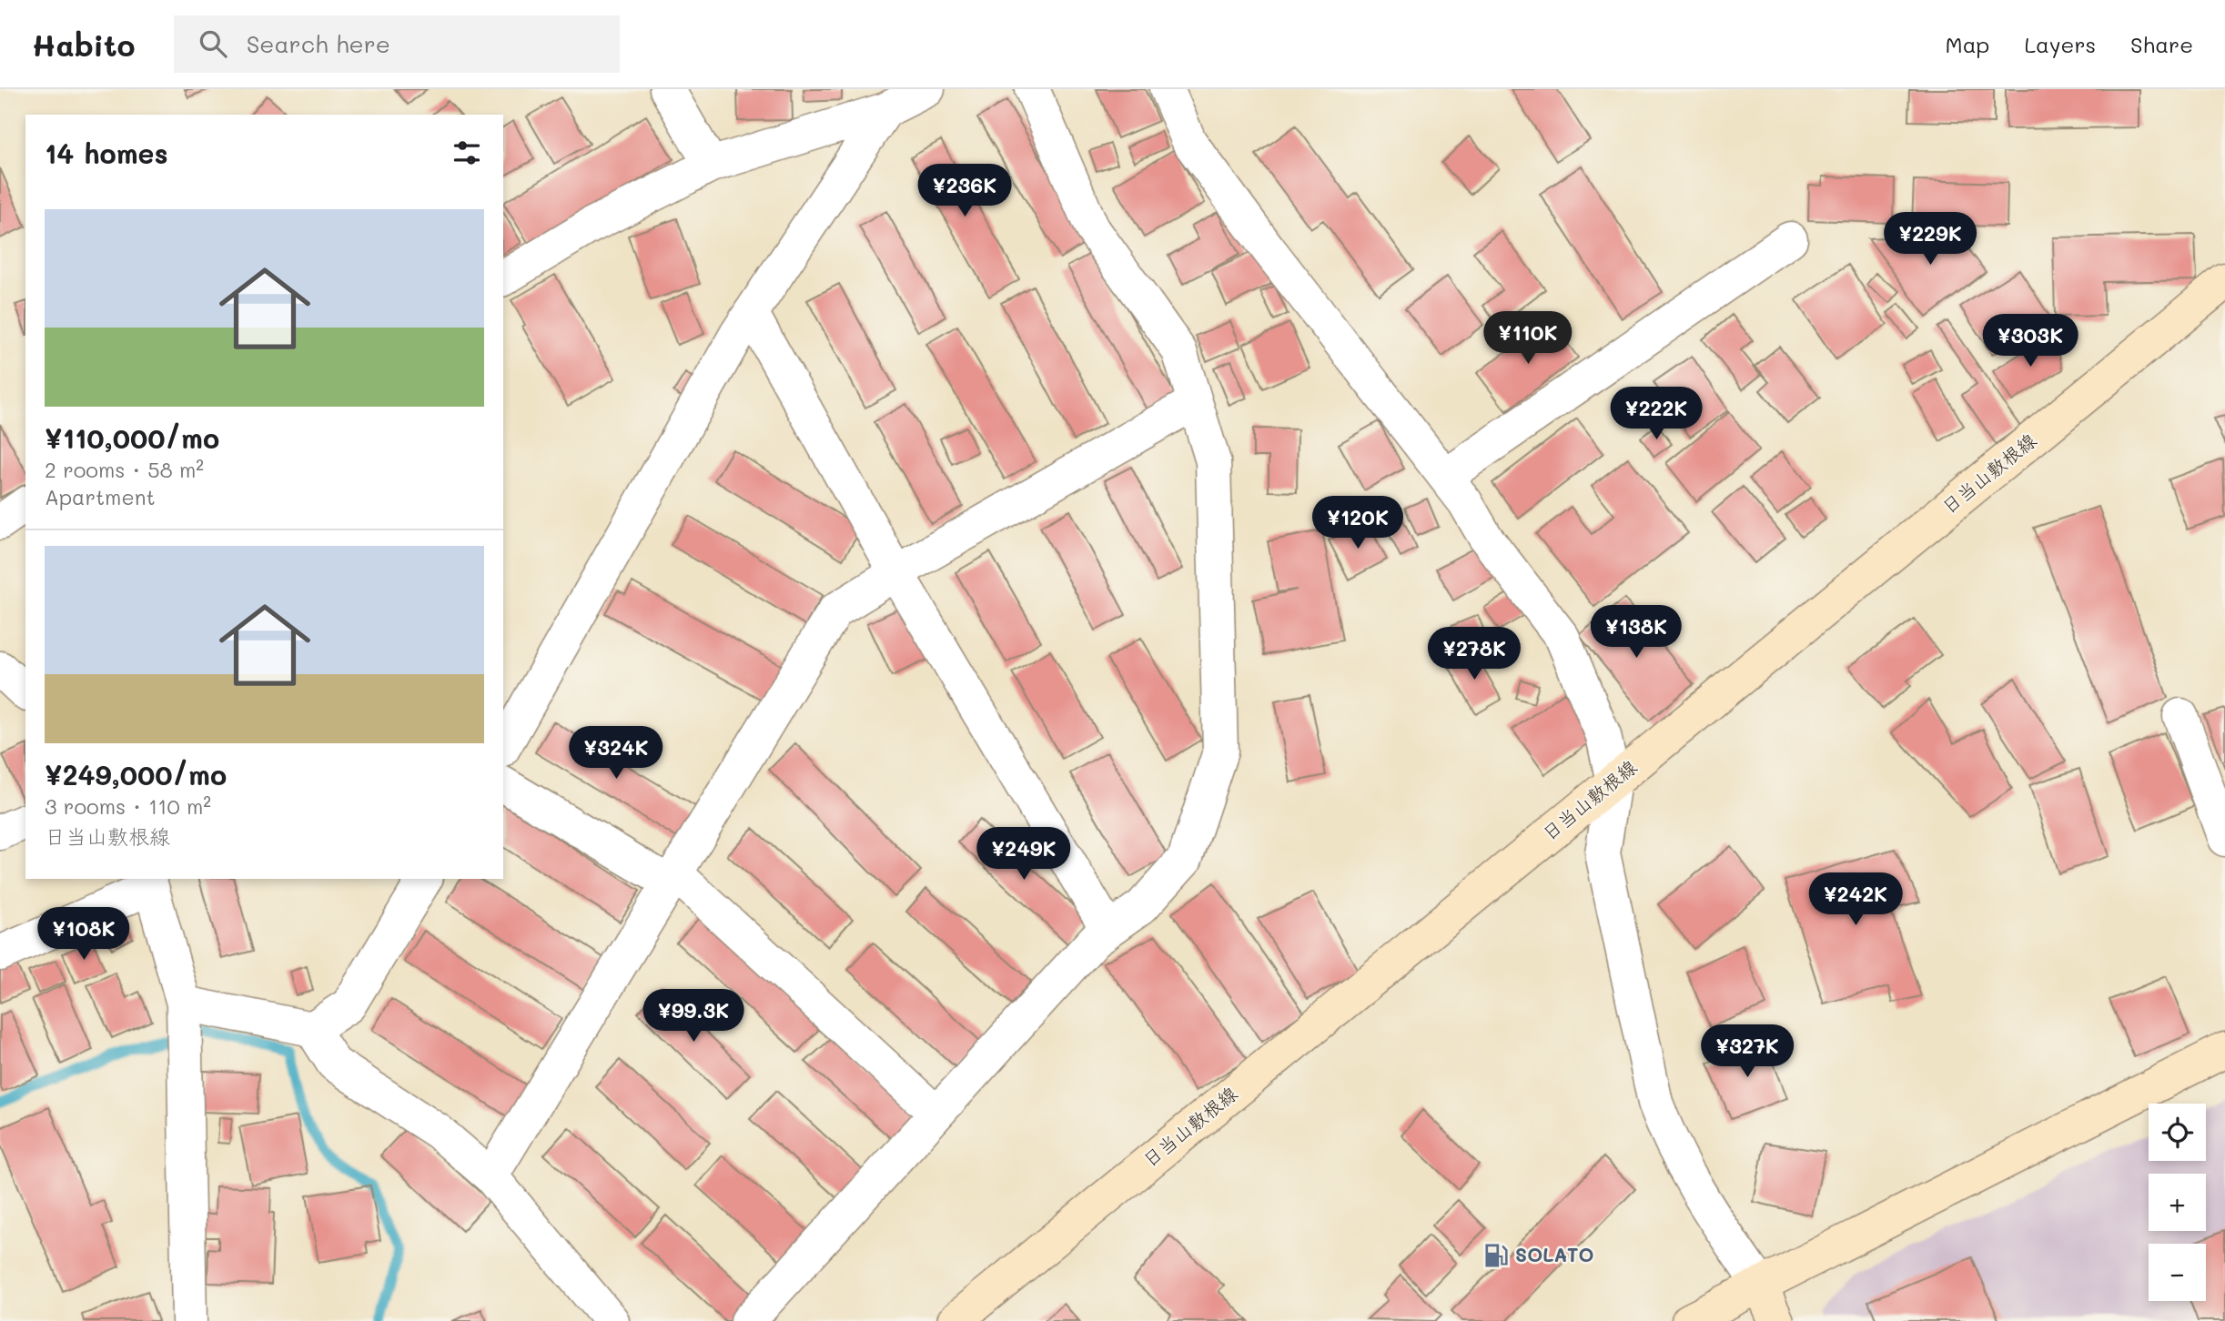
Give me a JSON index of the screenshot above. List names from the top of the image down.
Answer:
{
  "streets": {
    "main road": ["日当山敷根線"]
  },
  "places": {
    "fuel station": ["SOLATO"]
  },
  "page": {
    "header": "Habito",
    "search": "Search here",
    "nav": ["Map", "Layers", "Share"],
    "heading": "14 homes",
    "price": [
      "¥236K",
      "¥229K",
      "¥110K",
      "¥303K",
      "¥222K",
      "¥120K",
      "¥138K",
      "¥278K",
      "¥324K",
      "¥249K",
      "¥242K",
      "¥108K",
      "¥99.3K",
      "¥327K"
    ],
    "list": [
      {
        "name": "¥110,000/mo",
        "note": "2 rooms · 58 m² · Apartment"
      },
      {
        "name": "¥249,000/mo",
        "note": "3 rooms · 110 m² · 日当山敷根線"
      }
    ],
    "map_buttons": ["+", "−"]
  }
}
